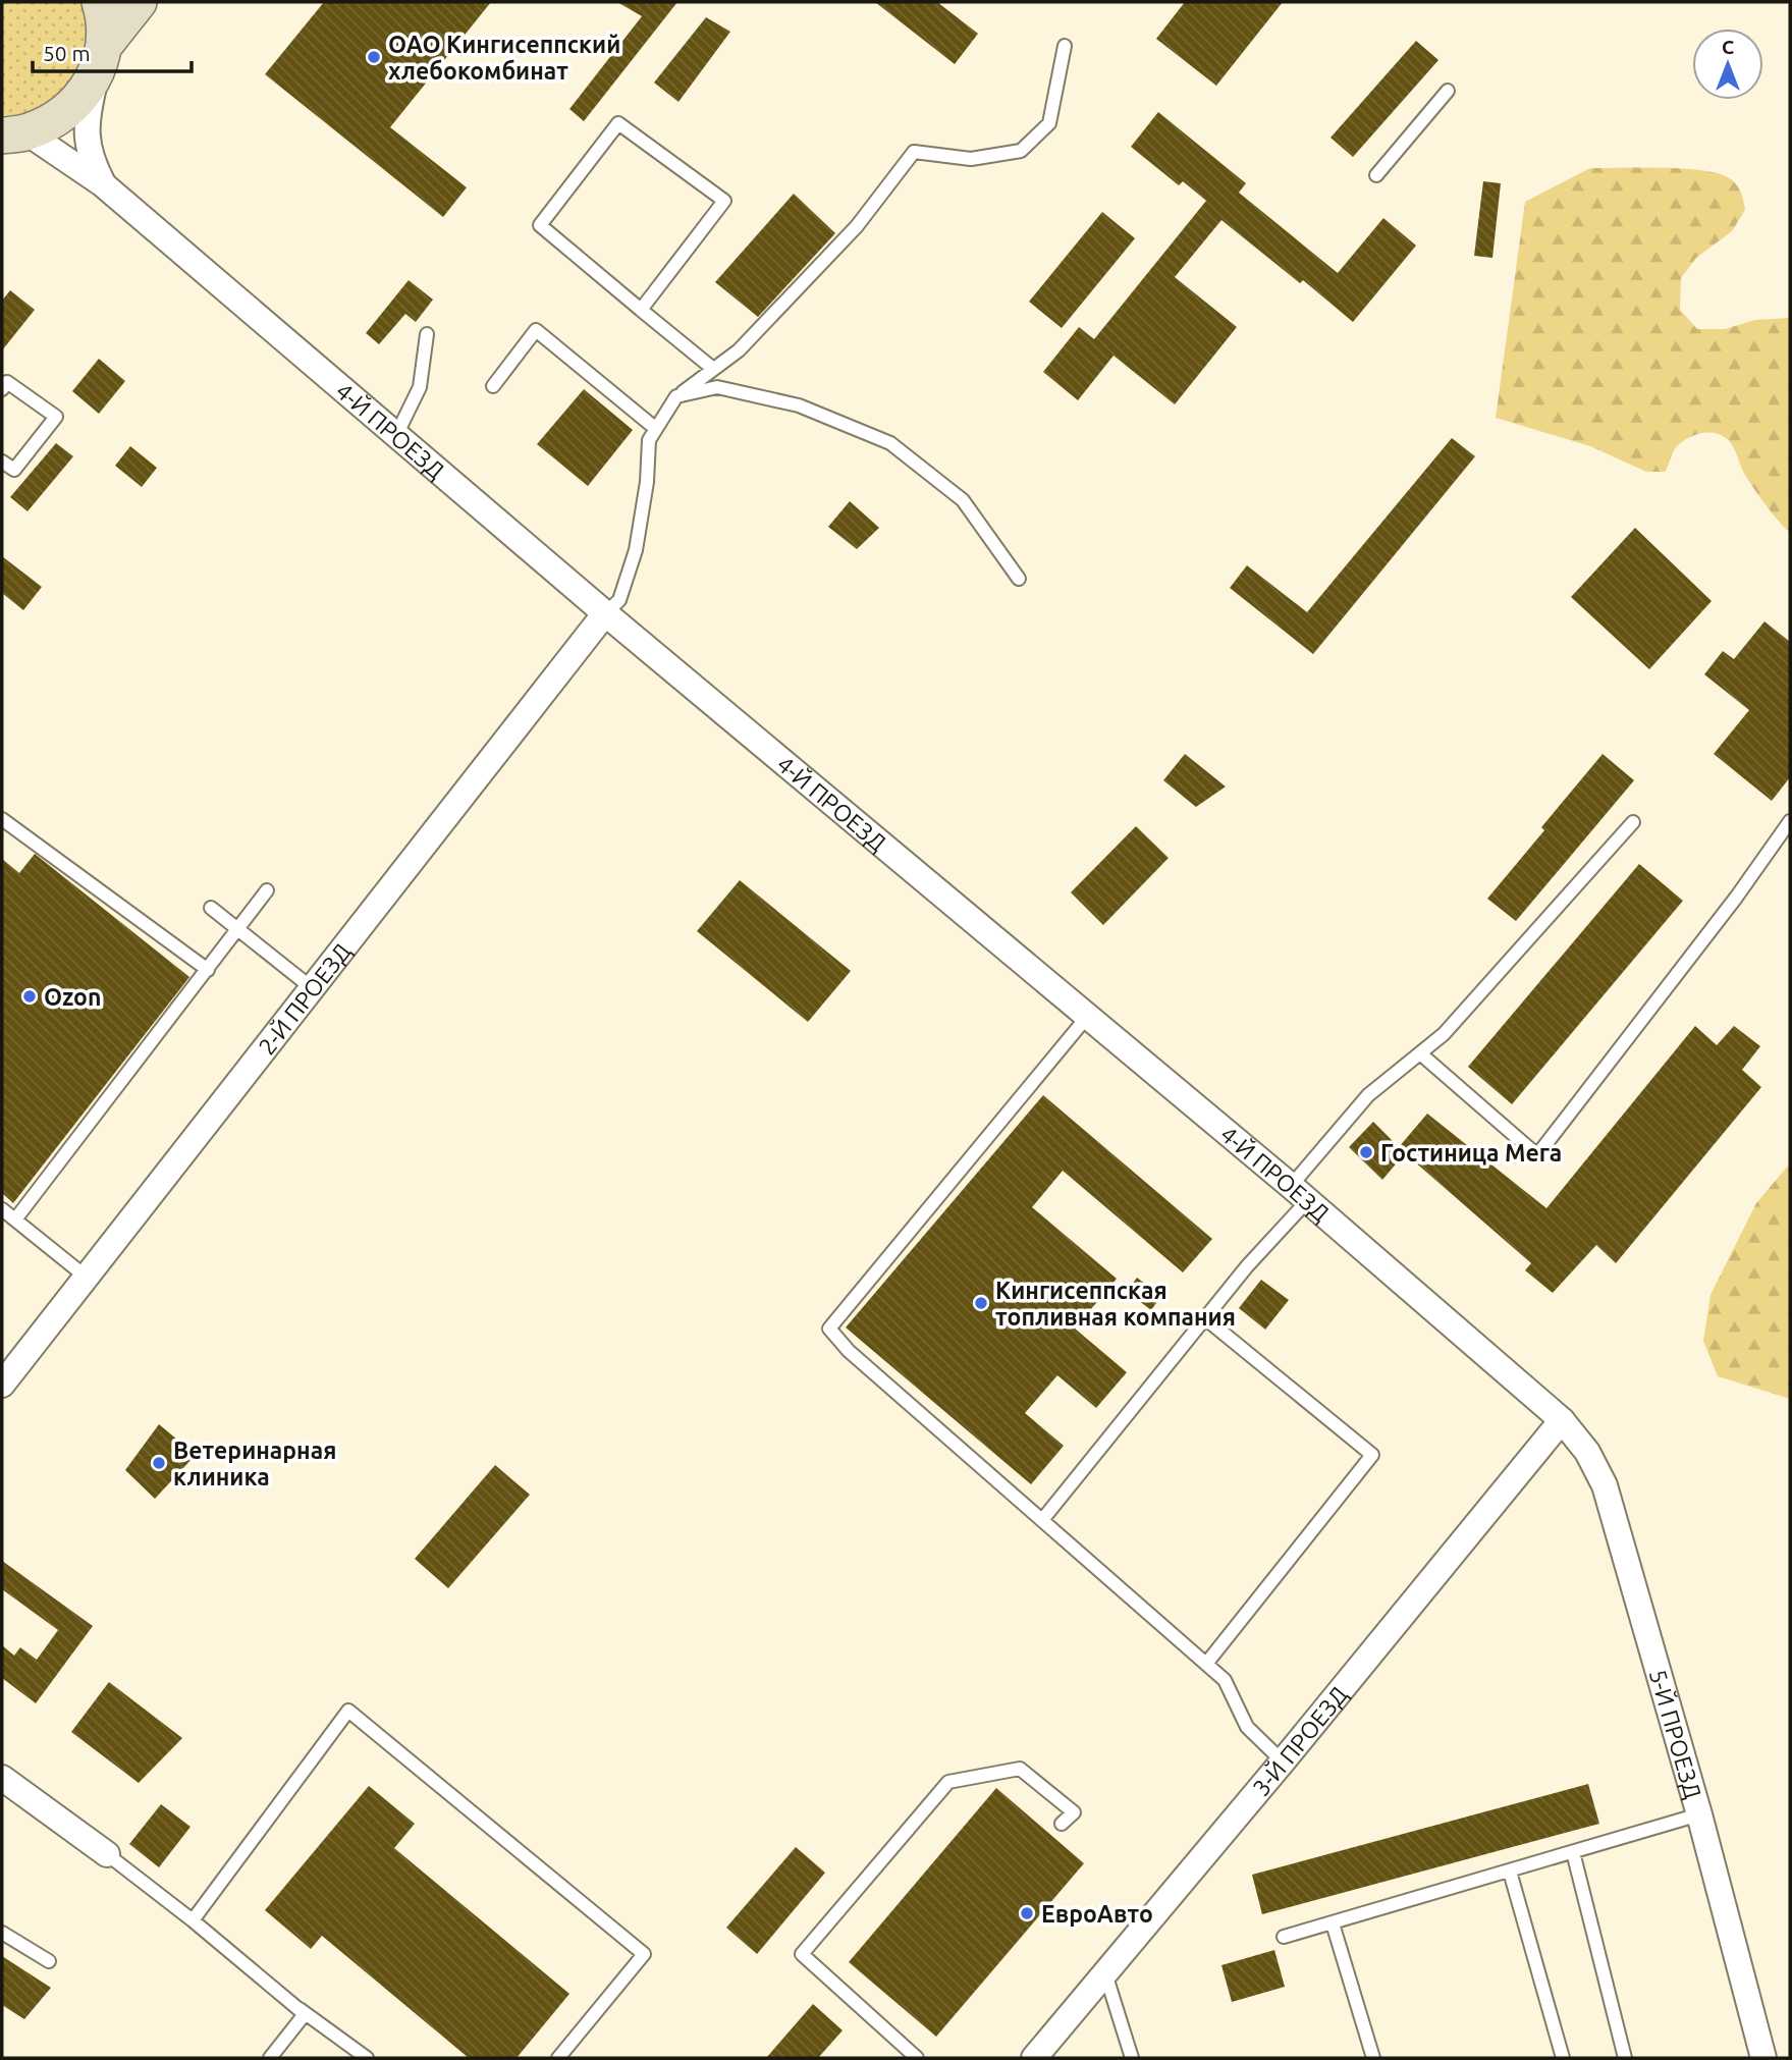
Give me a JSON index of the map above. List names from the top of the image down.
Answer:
{
  "streets": {
    "street": [
      "4-Й ПРОЕЗД",
      "2-Й ПРОЕЗД",
      "5-Й ПРОЕЗД",
      "3-Й ПРОЕЗД"
    ]
  },
  "crossings": [
    ["4-Й ПРОЕЗД", "2-Й ПРОЕЗД"],
    ["4-Й ПРОЕЗД", "5-Й ПРОЕЗД"],
    ["4-Й ПРОЕЗД", "3-Й ПРОЕЗД"],
    ["5-Й ПРОЕЗД", "3-Й ПРОЕЗД"]
  ],
  "places": [
    "ОАО Кингисеппский хлебокомбинат",
    "Ozon",
    "Гостиница Мега",
    "Кингисеппская топливная компания",
    "Ветеринарная клиника",
    "ЕвроАвто"
  ],
  "scale_bar": "50 m",
  "north": "top"
}
